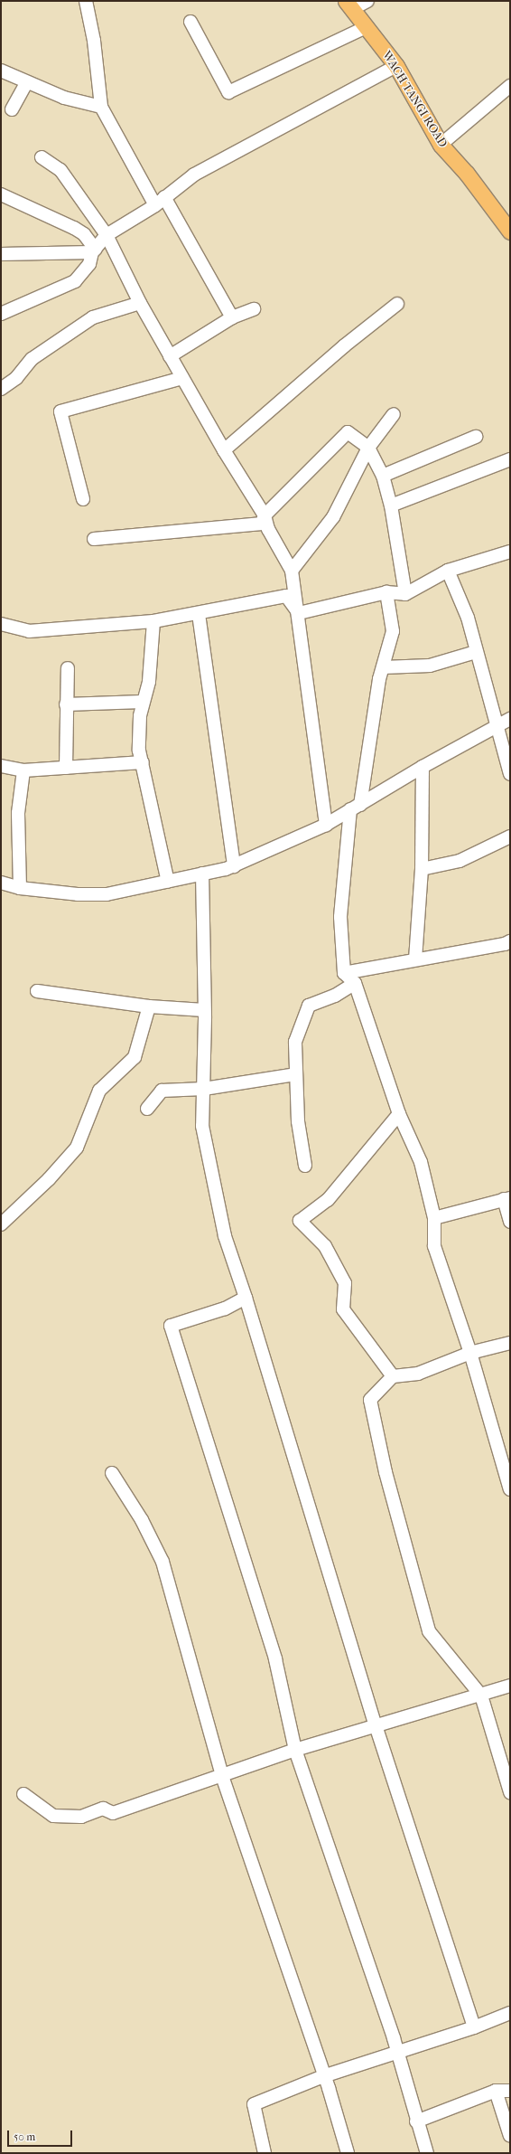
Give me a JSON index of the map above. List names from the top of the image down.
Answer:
{
  "streets": {
    "main road": ["WACH TANGI ROAD"]
  },
  "scale_bar": "50 m"
}
